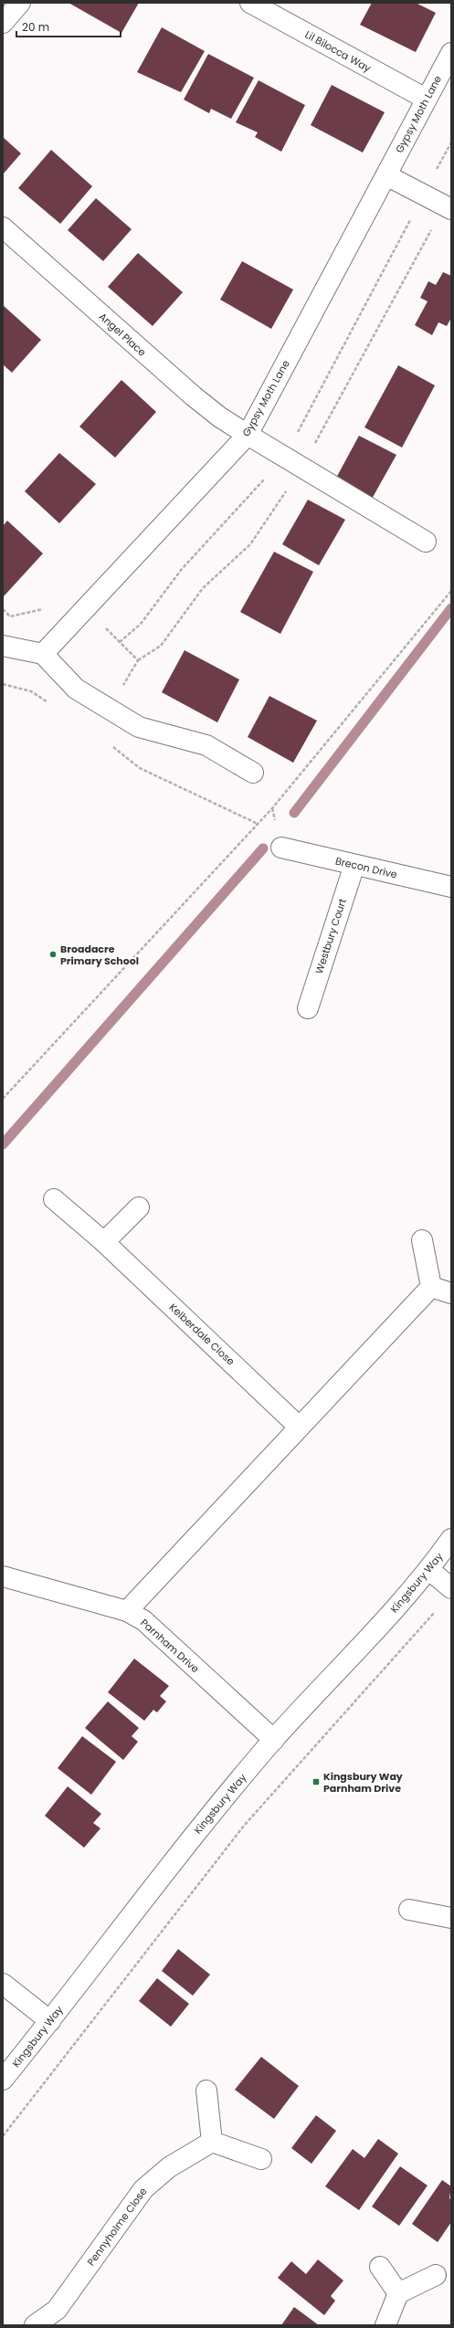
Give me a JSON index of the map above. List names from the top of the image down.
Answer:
{
  "streets": {
    "street": [
      "Lil Bilocca Way",
      "Gypsy Moth Lane",
      "Angel Place",
      "Brecon Drive",
      "Westbury Court",
      "Kelberdale Close",
      "Kingsbury Way",
      "Parnham Drive",
      "Pennyholme Close"
    ]
  },
  "crossings": [
    ["Lil Bilocca Way", "Gypsy Moth Lane"],
    ["Gypsy Moth Lane", "Angel Place"],
    ["Brecon Drive", "Westbury Court"],
    ["Kingsbury Way", "Parnham Drive"]
  ],
  "places": {
    "other": ["Broadacre Primary School"],
    "transit": ["Kingsbury Way Parnham Drive"]
  },
  "scale_bar": "20 m"
}
